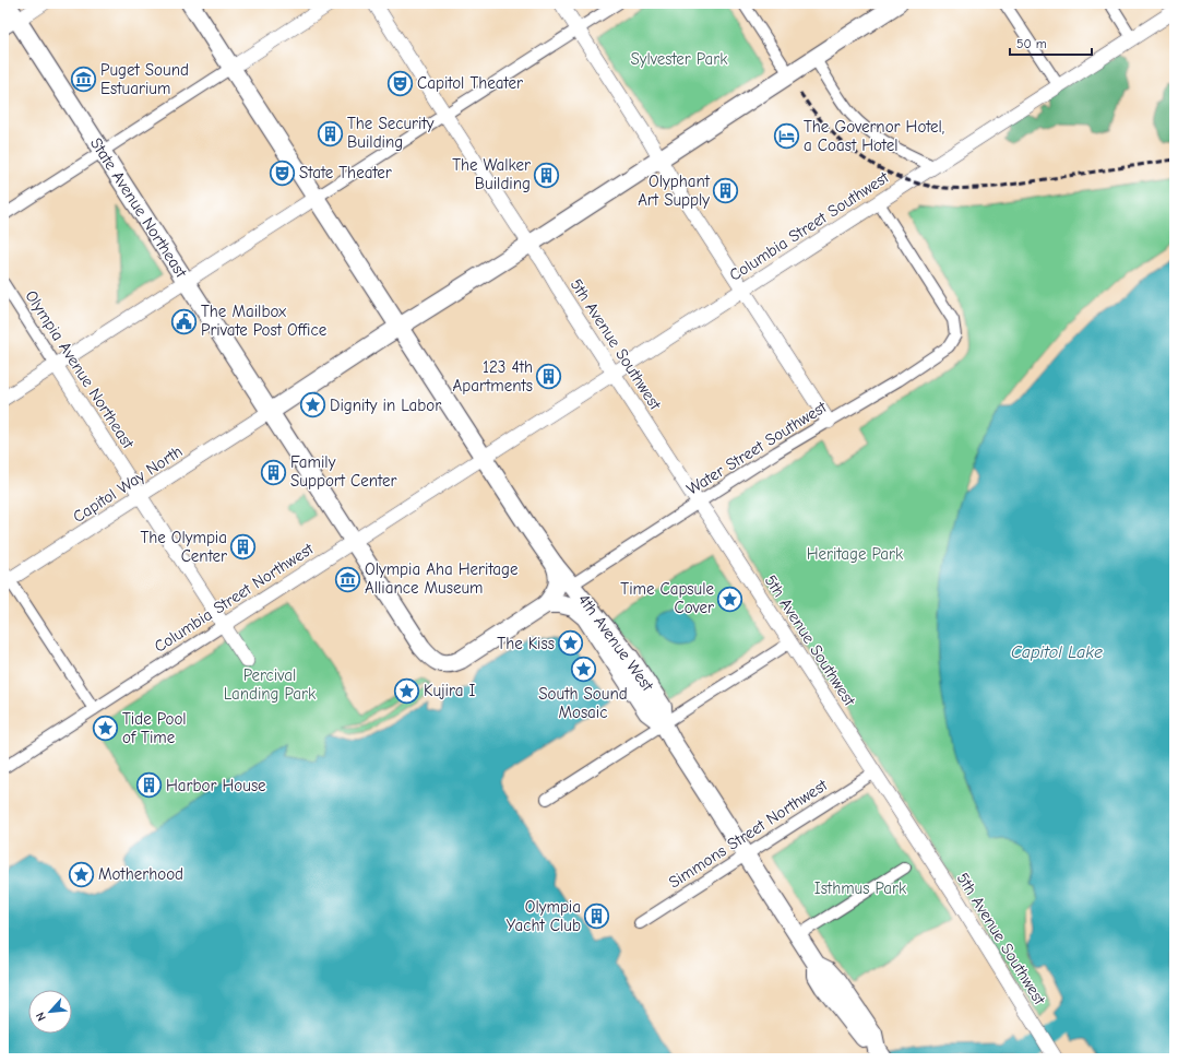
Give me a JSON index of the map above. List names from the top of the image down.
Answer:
{
  "streets": {
    "main road": ["State Avenue Northeast", "4th Avenue West"],
    "street": [
      "Columbia Street Southwest",
      "5th Avenue Southwest",
      "Olympia Avenue Northeast",
      "Water Street Southwest",
      "Capitol Way North",
      "Columbia Street Northwest",
      "Simmons Street Northwest"
    ]
  },
  "crossings": [
    ["State Avenue Northeast", "Capitol Way North"],
    ["State Avenue Northeast", "Columbia Street Northwest"],
    ["Columbia Street Southwest", "5th Avenue Southwest"],
    ["Columbia Street Southwest", "Water Street Southwest"],
    ["Columbia Street Southwest", "Columbia Street Northwest"],
    ["Columbia Street Southwest", "4th Avenue West"],
    ["5th Avenue Southwest", "Water Street Southwest"],
    ["5th Avenue Southwest", "Simmons Street Northwest"],
    ["Olympia Avenue Northeast", "Capitol Way North"],
    ["Olympia Avenue Northeast", "Columbia Street Northwest"],
    ["Water Street Southwest", "4th Avenue West"],
    ["Columbia Street Northwest", "4th Avenue West"],
    ["4th Avenue West", "Simmons Street Northwest"]
  ],
  "water": ["Capitol Lake"],
  "parks": [
    "Sylvester Park",
    "Heritage Park",
    "Percival Landing Park",
    "Isthmus Park"
  ],
  "places": {
    "museum": ["Puget Sound Estuarium", "Olympia Aha Heritage Alliance Museum"],
    "theatre": ["Capitol Theater", "State Theater"],
    "building": [
      "The Security Building",
      "The Walker Building",
      "Olyphant Art Supply",
      "123 4th Apartments",
      "Family Support Center",
      "The Olympia Center",
      "Harbor House",
      "Olympia Yacht Club"
    ],
    "hotel": ["The Governor Hotel, a Coast Hotel"],
    "public building": ["The Mailbox Private Post Office"],
    "place": [
      "Dignity in Labor",
      "Time Capsule Cover",
      "The Kiss",
      "South Sound Mosaic",
      "Kujira I",
      "Tide Pool of Time",
      "Motherhood"
    ]
  },
  "scale_bar": "50 m",
  "north": "bottom left"
}
